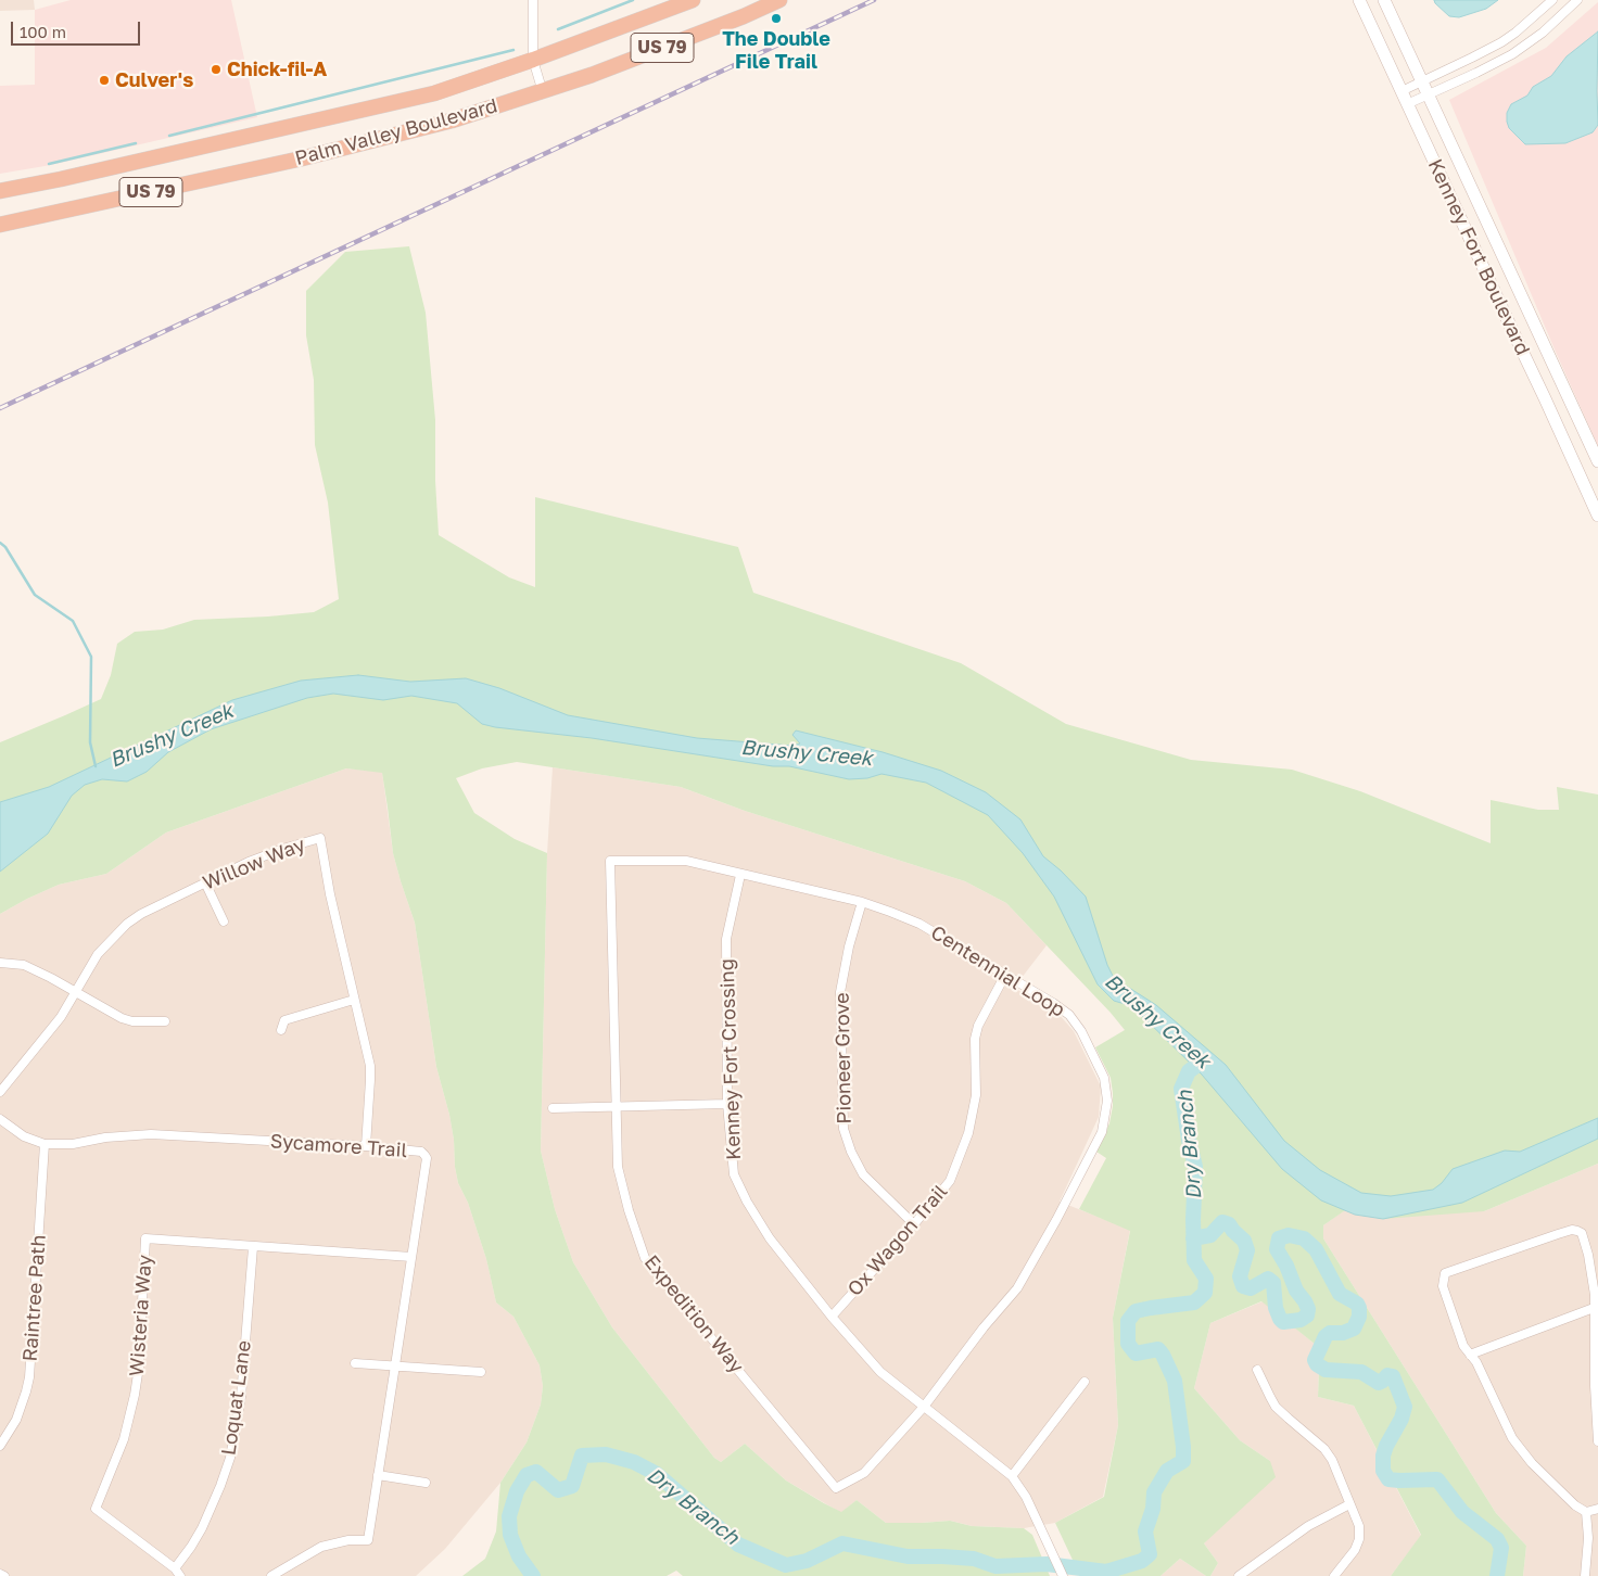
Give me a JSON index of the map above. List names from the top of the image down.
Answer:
{
  "streets": {
    "highway": ["US 79", "Palm Valley Boulevard"],
    "main road": ["Kenney Fort Boulevard"],
    "street": [
      "Willow Way",
      "Centennial Loop",
      "Pioneer Grove",
      "Kenney Fort Crossing",
      "Sycamore Trail",
      "Ox Wagon Trail",
      "Raintree Path",
      "Expedition Way",
      "Wisteria Way",
      "Loquat Lane"
    ]
  },
  "crossings": [
    ["Willow Way", "Sycamore Trail"],
    ["Centennial Loop", "Pioneer Grove"],
    ["Centennial Loop", "Kenney Fort Crossing"],
    ["Centennial Loop", "Ox Wagon Trail"],
    ["Centennial Loop", "Expedition Way"],
    ["Pioneer Grove", "Ox Wagon Trail"],
    ["Kenney Fort Crossing", "Ox Wagon Trail"],
    ["Kenney Fort Crossing", "Expedition Way"],
    ["Sycamore Trail", "Raintree Path"],
    ["Sycamore Trail", "Wisteria Way"],
    ["Wisteria Way", "Loquat Lane"]
  ],
  "water": ["Brushy Creek", "Dry Branch"],
  "places": ["The Double File Trail", "Chick-fil-A", "Culver's"],
  "scale_bar": "100 m"
}
